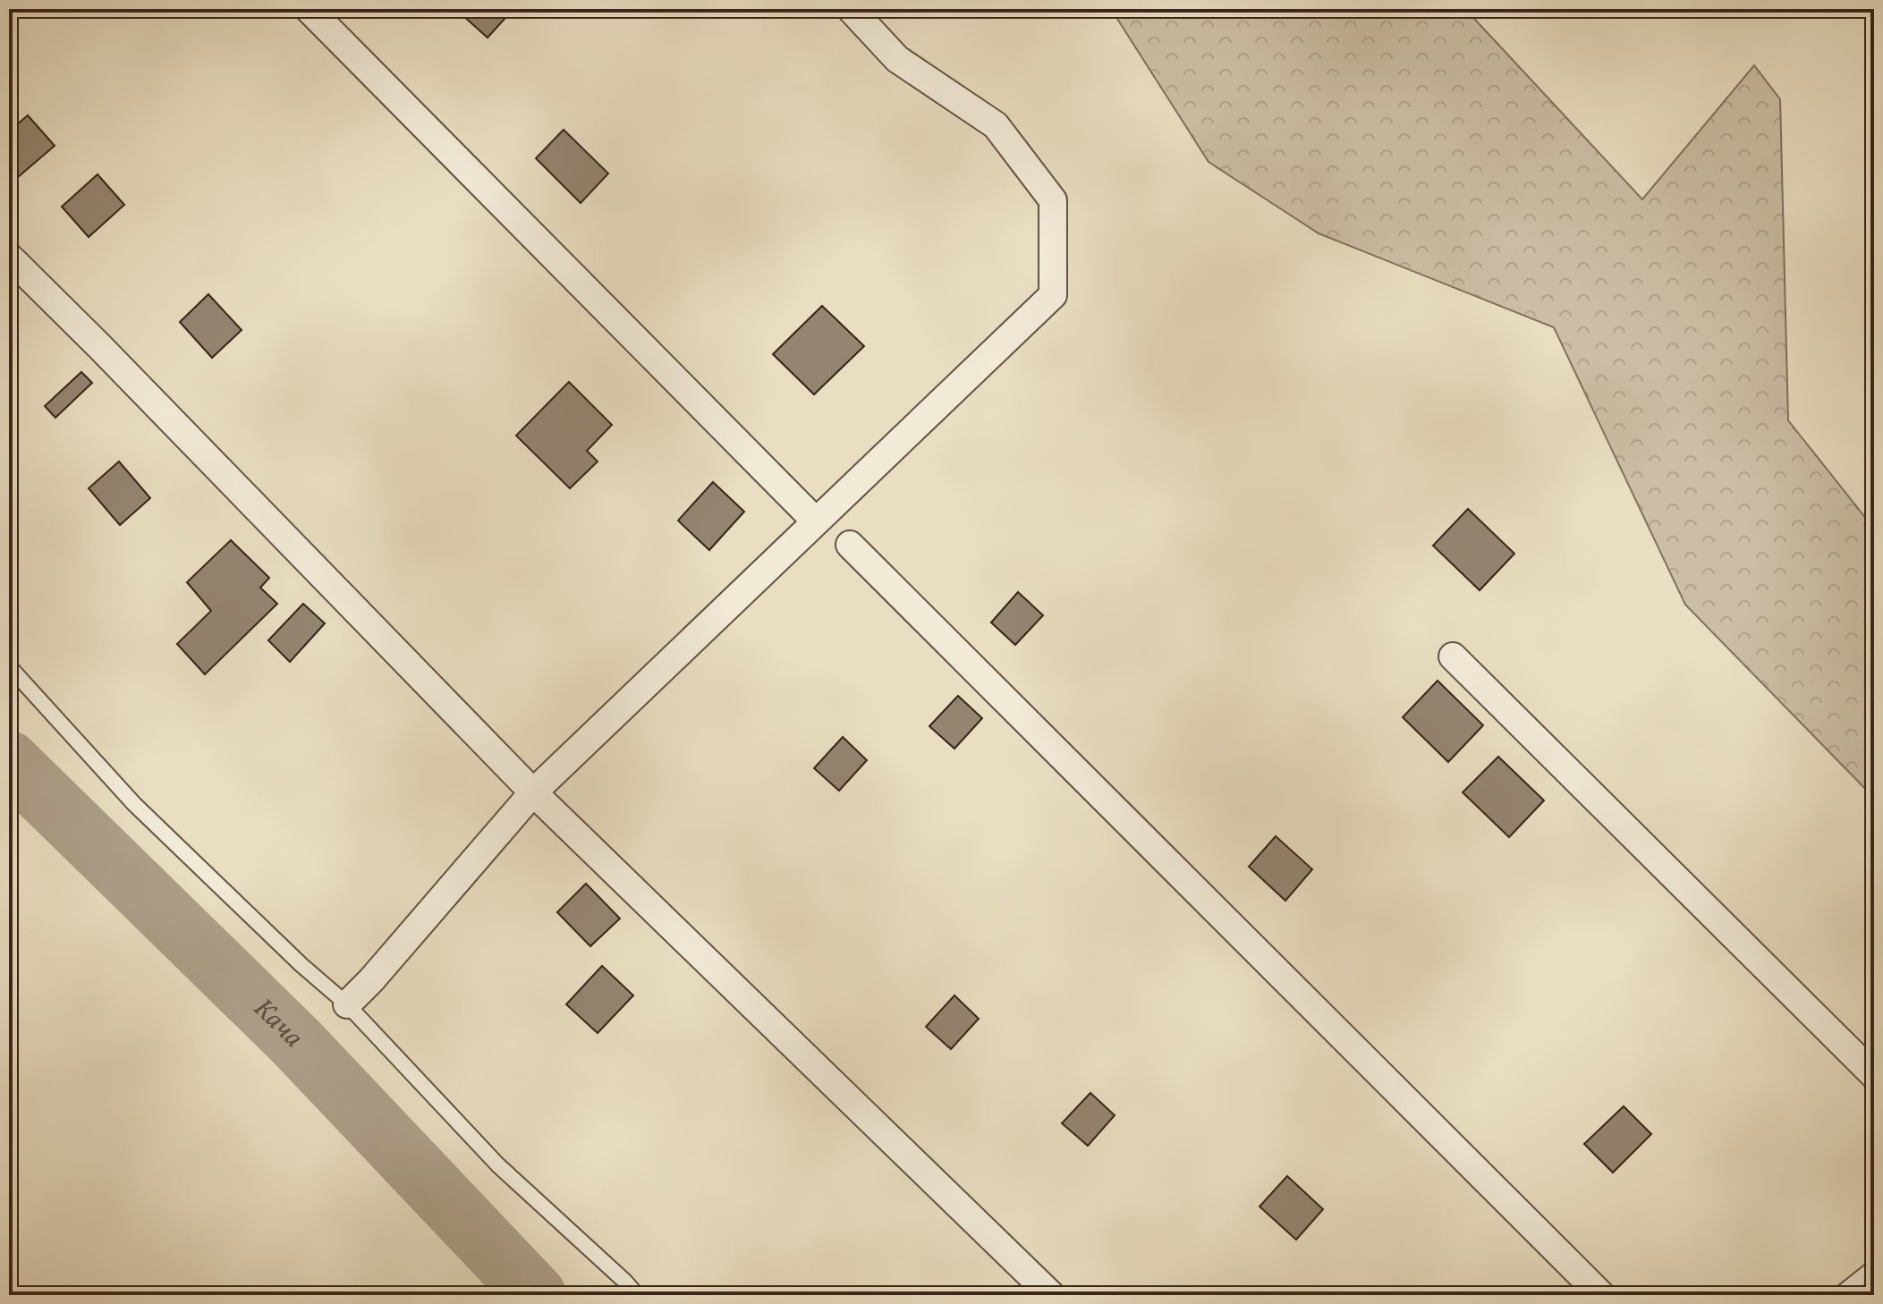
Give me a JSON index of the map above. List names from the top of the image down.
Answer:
{
  "water": ["Кача"]
}
